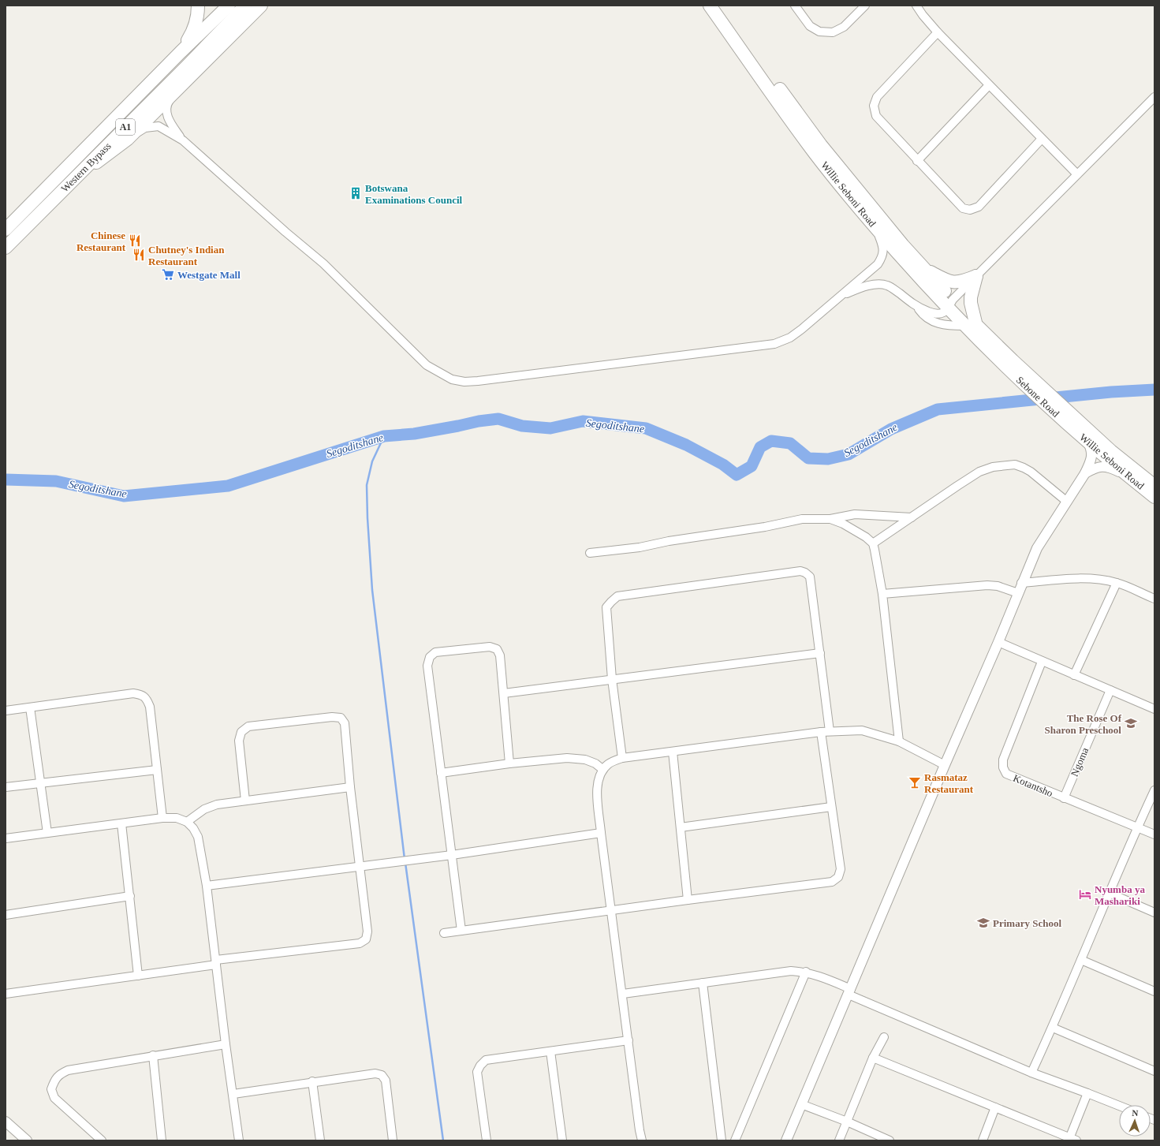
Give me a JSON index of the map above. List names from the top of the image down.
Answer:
{
  "streets": {
    "main road": [
      "A1",
      "Western Bypass",
      "Willie Seboni Road",
      "Sebone Road"
    ],
    "street": ["Ngoma", "Kotantsho"]
  },
  "crossings": [
    ["Willie Seboni Road", "Sebone Road"],
    ["Ngoma", "Kotantsho"]
  ],
  "water": ["Segoditshane"],
  "places": {
    "building": ["Botswana Examinations Council"],
    "restaurant": ["Chinese Restaurant", "Chutney's Indian Restaurant"],
    "supermarket": ["Westgate Mall"],
    "school or university": ["The Rose Of Sharon Preschool", "Primary School"],
    "bar": ["Rasmataz Restaurant"],
    "hotel": ["Nyumba ya Mashariki"]
  },
  "north": "top"
}
